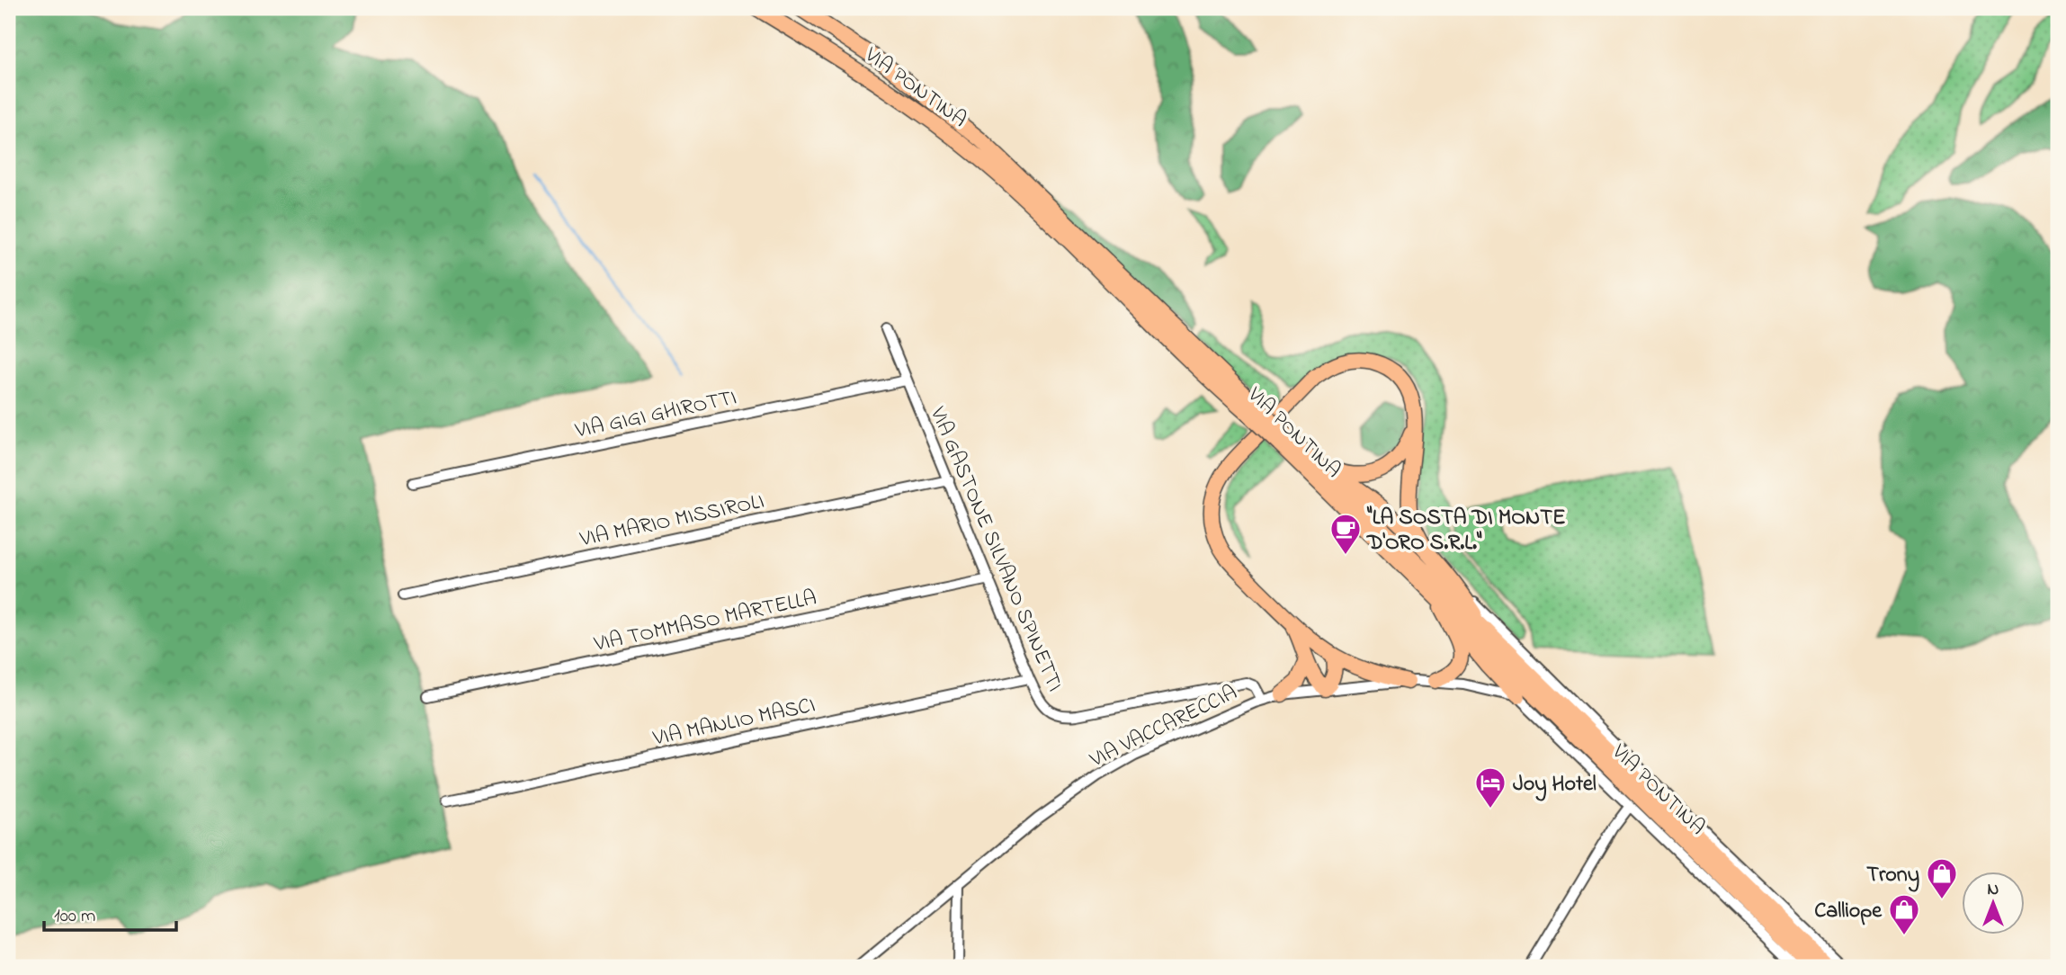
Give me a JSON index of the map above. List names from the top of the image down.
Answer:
{
  "streets": {
    "highway": ["VIA PONTINA"],
    "street": [
      "VIA GIGI GHIROTTI",
      "VIA MARIO MISSIROLI",
      "VIA GASTONE SILVANO SPINETTI",
      "VIA TOMMASO MARTELLA",
      "VIA MANLIO MASCI",
      "VIA VACCARECCIA"
    ]
  },
  "crossings": [
    ["VIA PONTINA", "VIA VACCARECCIA"],
    ["VIA GIGI GHIROTTI", "VIA GASTONE SILVANO SPINETTI"],
    ["VIA MARIO MISSIROLI", "VIA GASTONE SILVANO SPINETTI"],
    ["VIA GASTONE SILVANO SPINETTI", "VIA TOMMASO MARTELLA"],
    ["VIA GASTONE SILVANO SPINETTI", "VIA MANLIO MASCI"],
    ["VIA GASTONE SILVANO SPINETTI", "VIA VACCARECCIA"]
  ],
  "places": {
    "cafe": ["\"LA SOSTA DI MONTE D'ORO S.R.L.\""],
    "hotel": ["Joy Hotel"],
    "shop": ["Trony", "Calliope"]
  },
  "scale_bar": "100 m",
  "north": "top"
}
